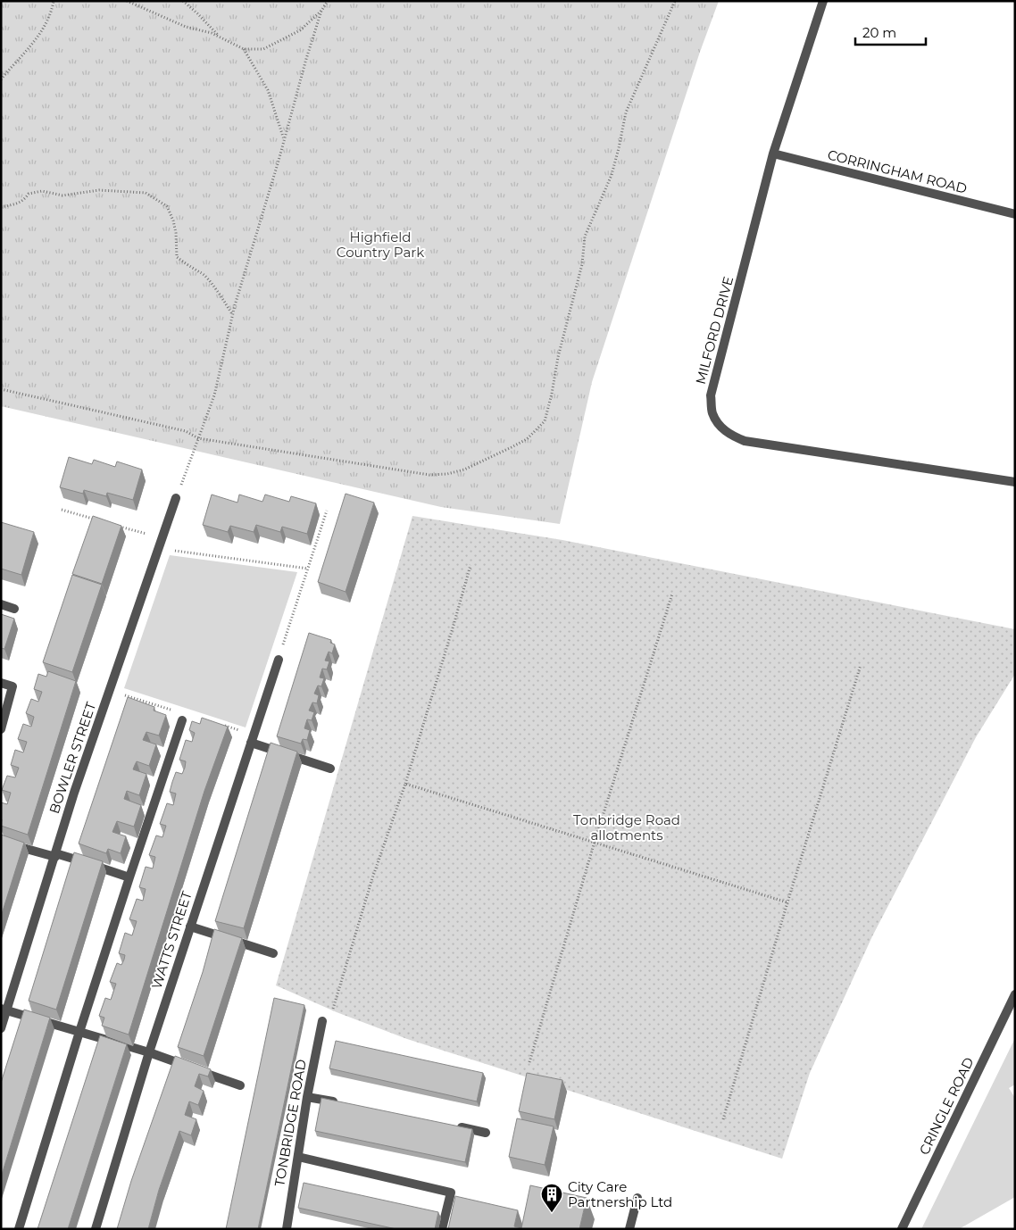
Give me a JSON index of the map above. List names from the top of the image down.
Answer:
{
  "streets": {
    "street": [
      "CORRINGHAM ROAD",
      "MILFORD DRIVE",
      "BOWLER STREET",
      "WATTS STREET",
      "CRINGLE ROAD",
      "TONBRIDGE ROAD"
    ]
  },
  "crossings": [
    ["CORRINGHAM ROAD", "MILFORD DRIVE"]
  ],
  "parks": ["Highfield Country Park", "Tonbridge Road allotments"],
  "places": {
    "building": ["City Care Partnership Ltd"]
  },
  "scale_bar": "20 m"
}
